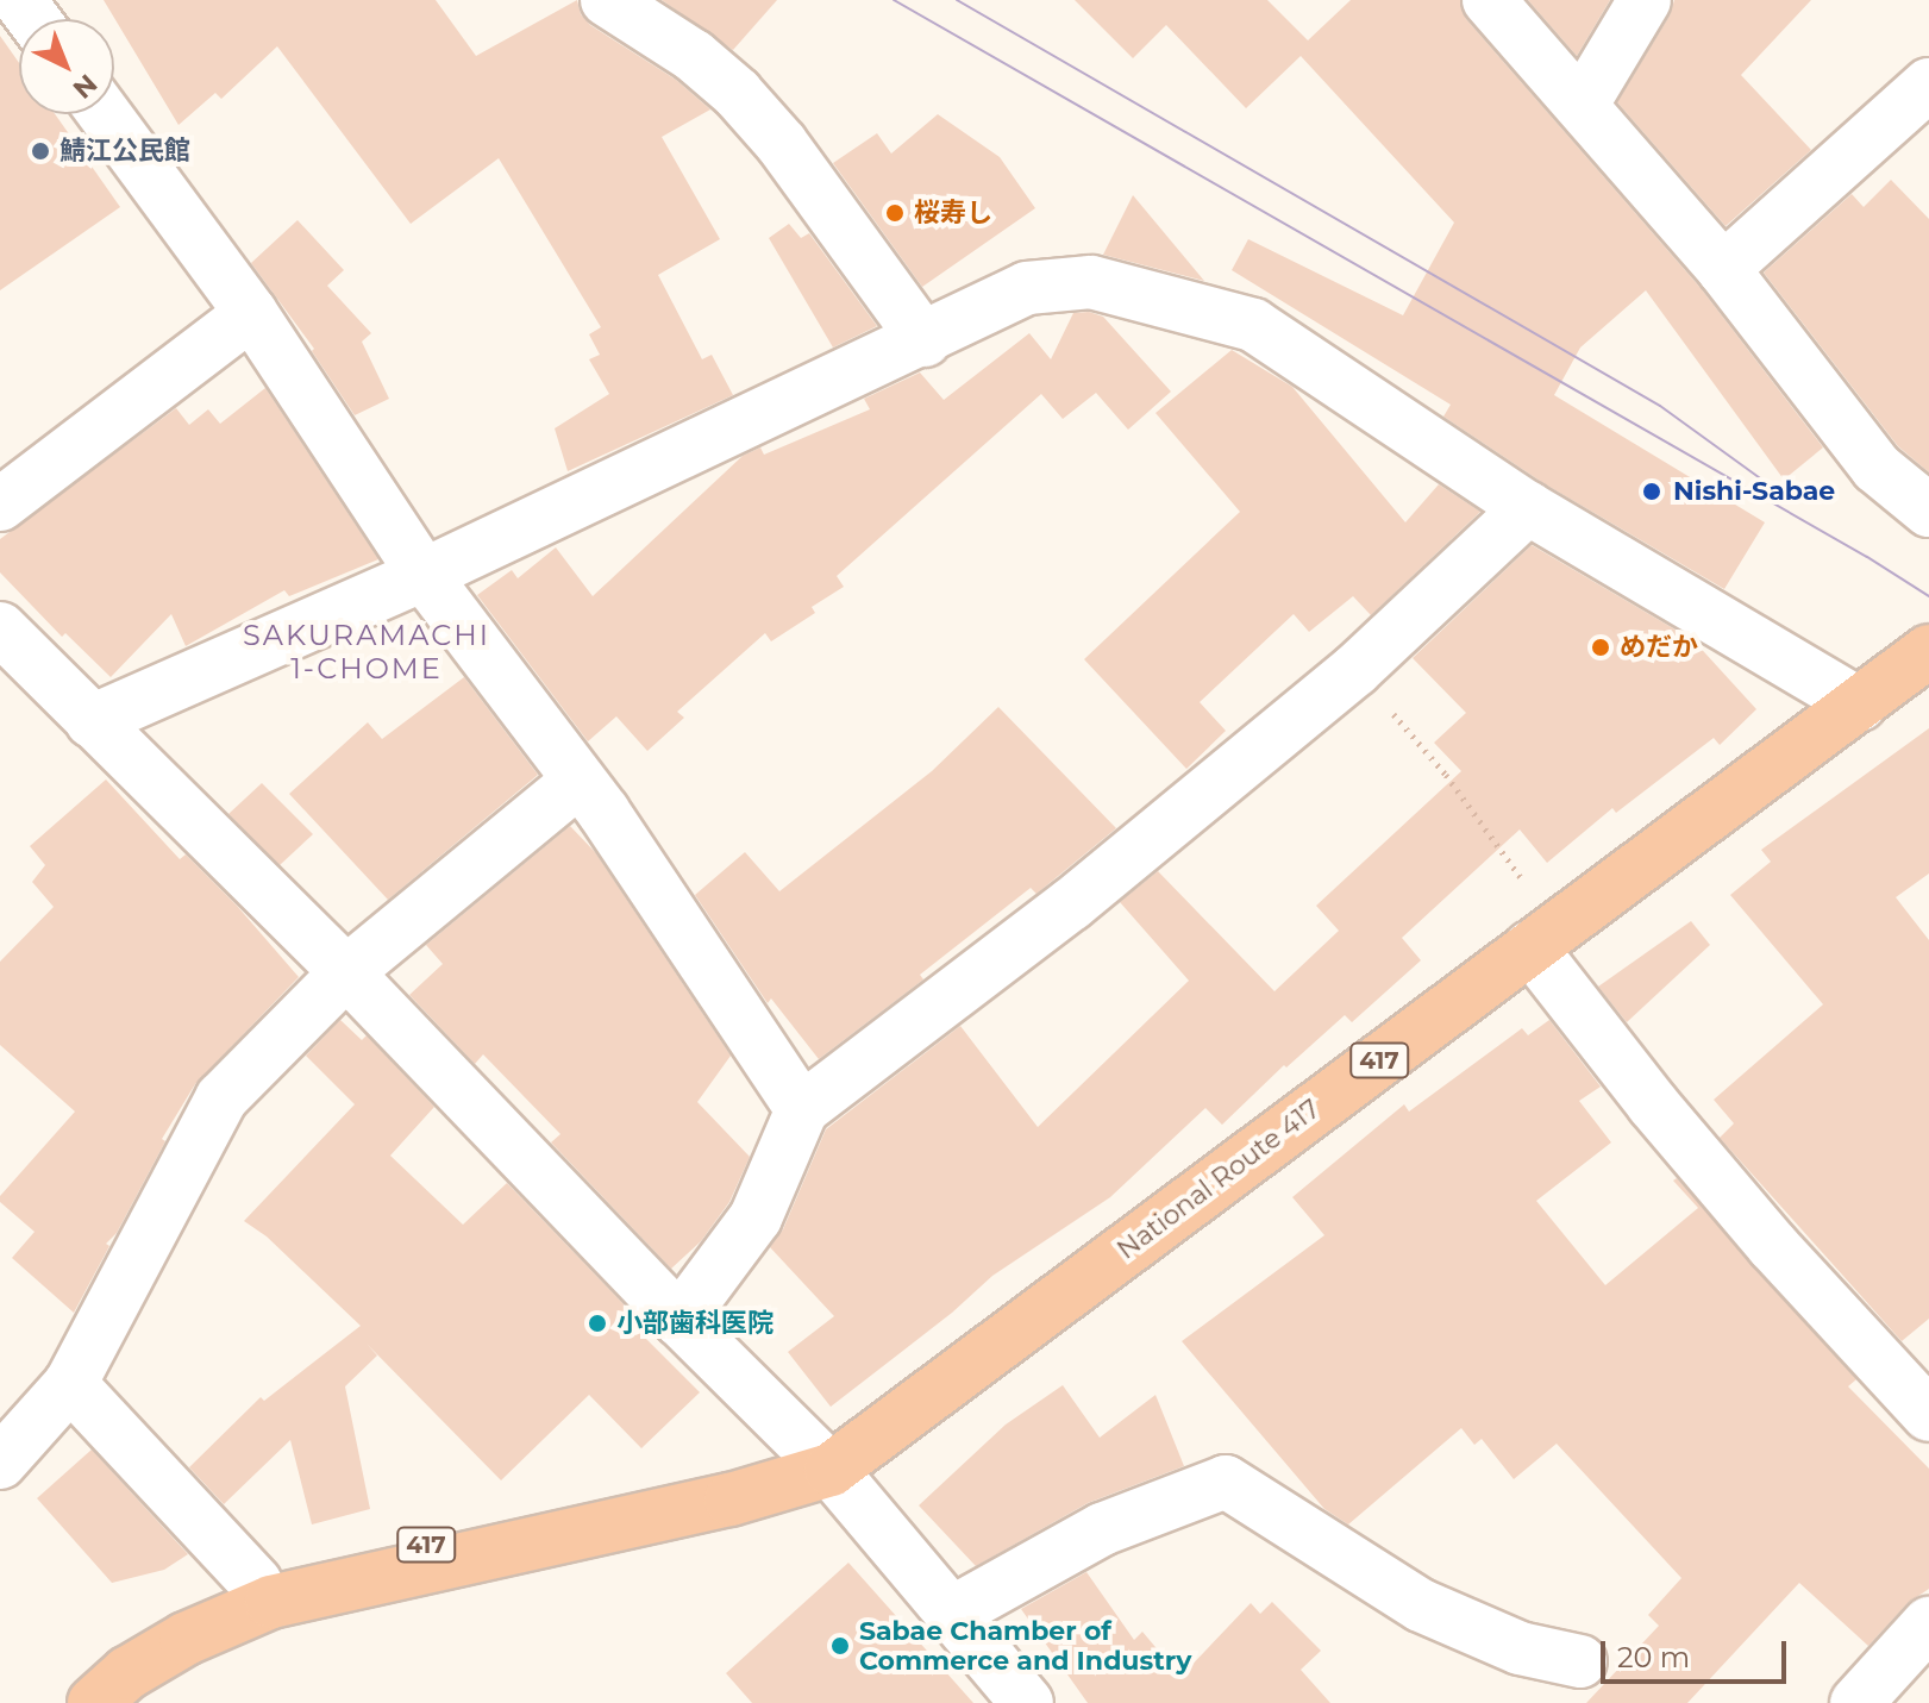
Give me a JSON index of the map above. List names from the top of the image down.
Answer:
{
  "streets": {
    "highway": ["417", "National Route 417"]
  },
  "crossings": [
    ["417", "National Route 417"]
  ],
  "districts": ["SAKURAMACHI 1-CHOME"],
  "places": [
    "鯖江公民館",
    "桜寿し",
    "Nishi-Sabae",
    "めだか",
    "小部歯科医院",
    "Sabae Chamber of Commerce and Industry"
  ],
  "scale_bar": "20 m",
  "north": "bottom right"
}
